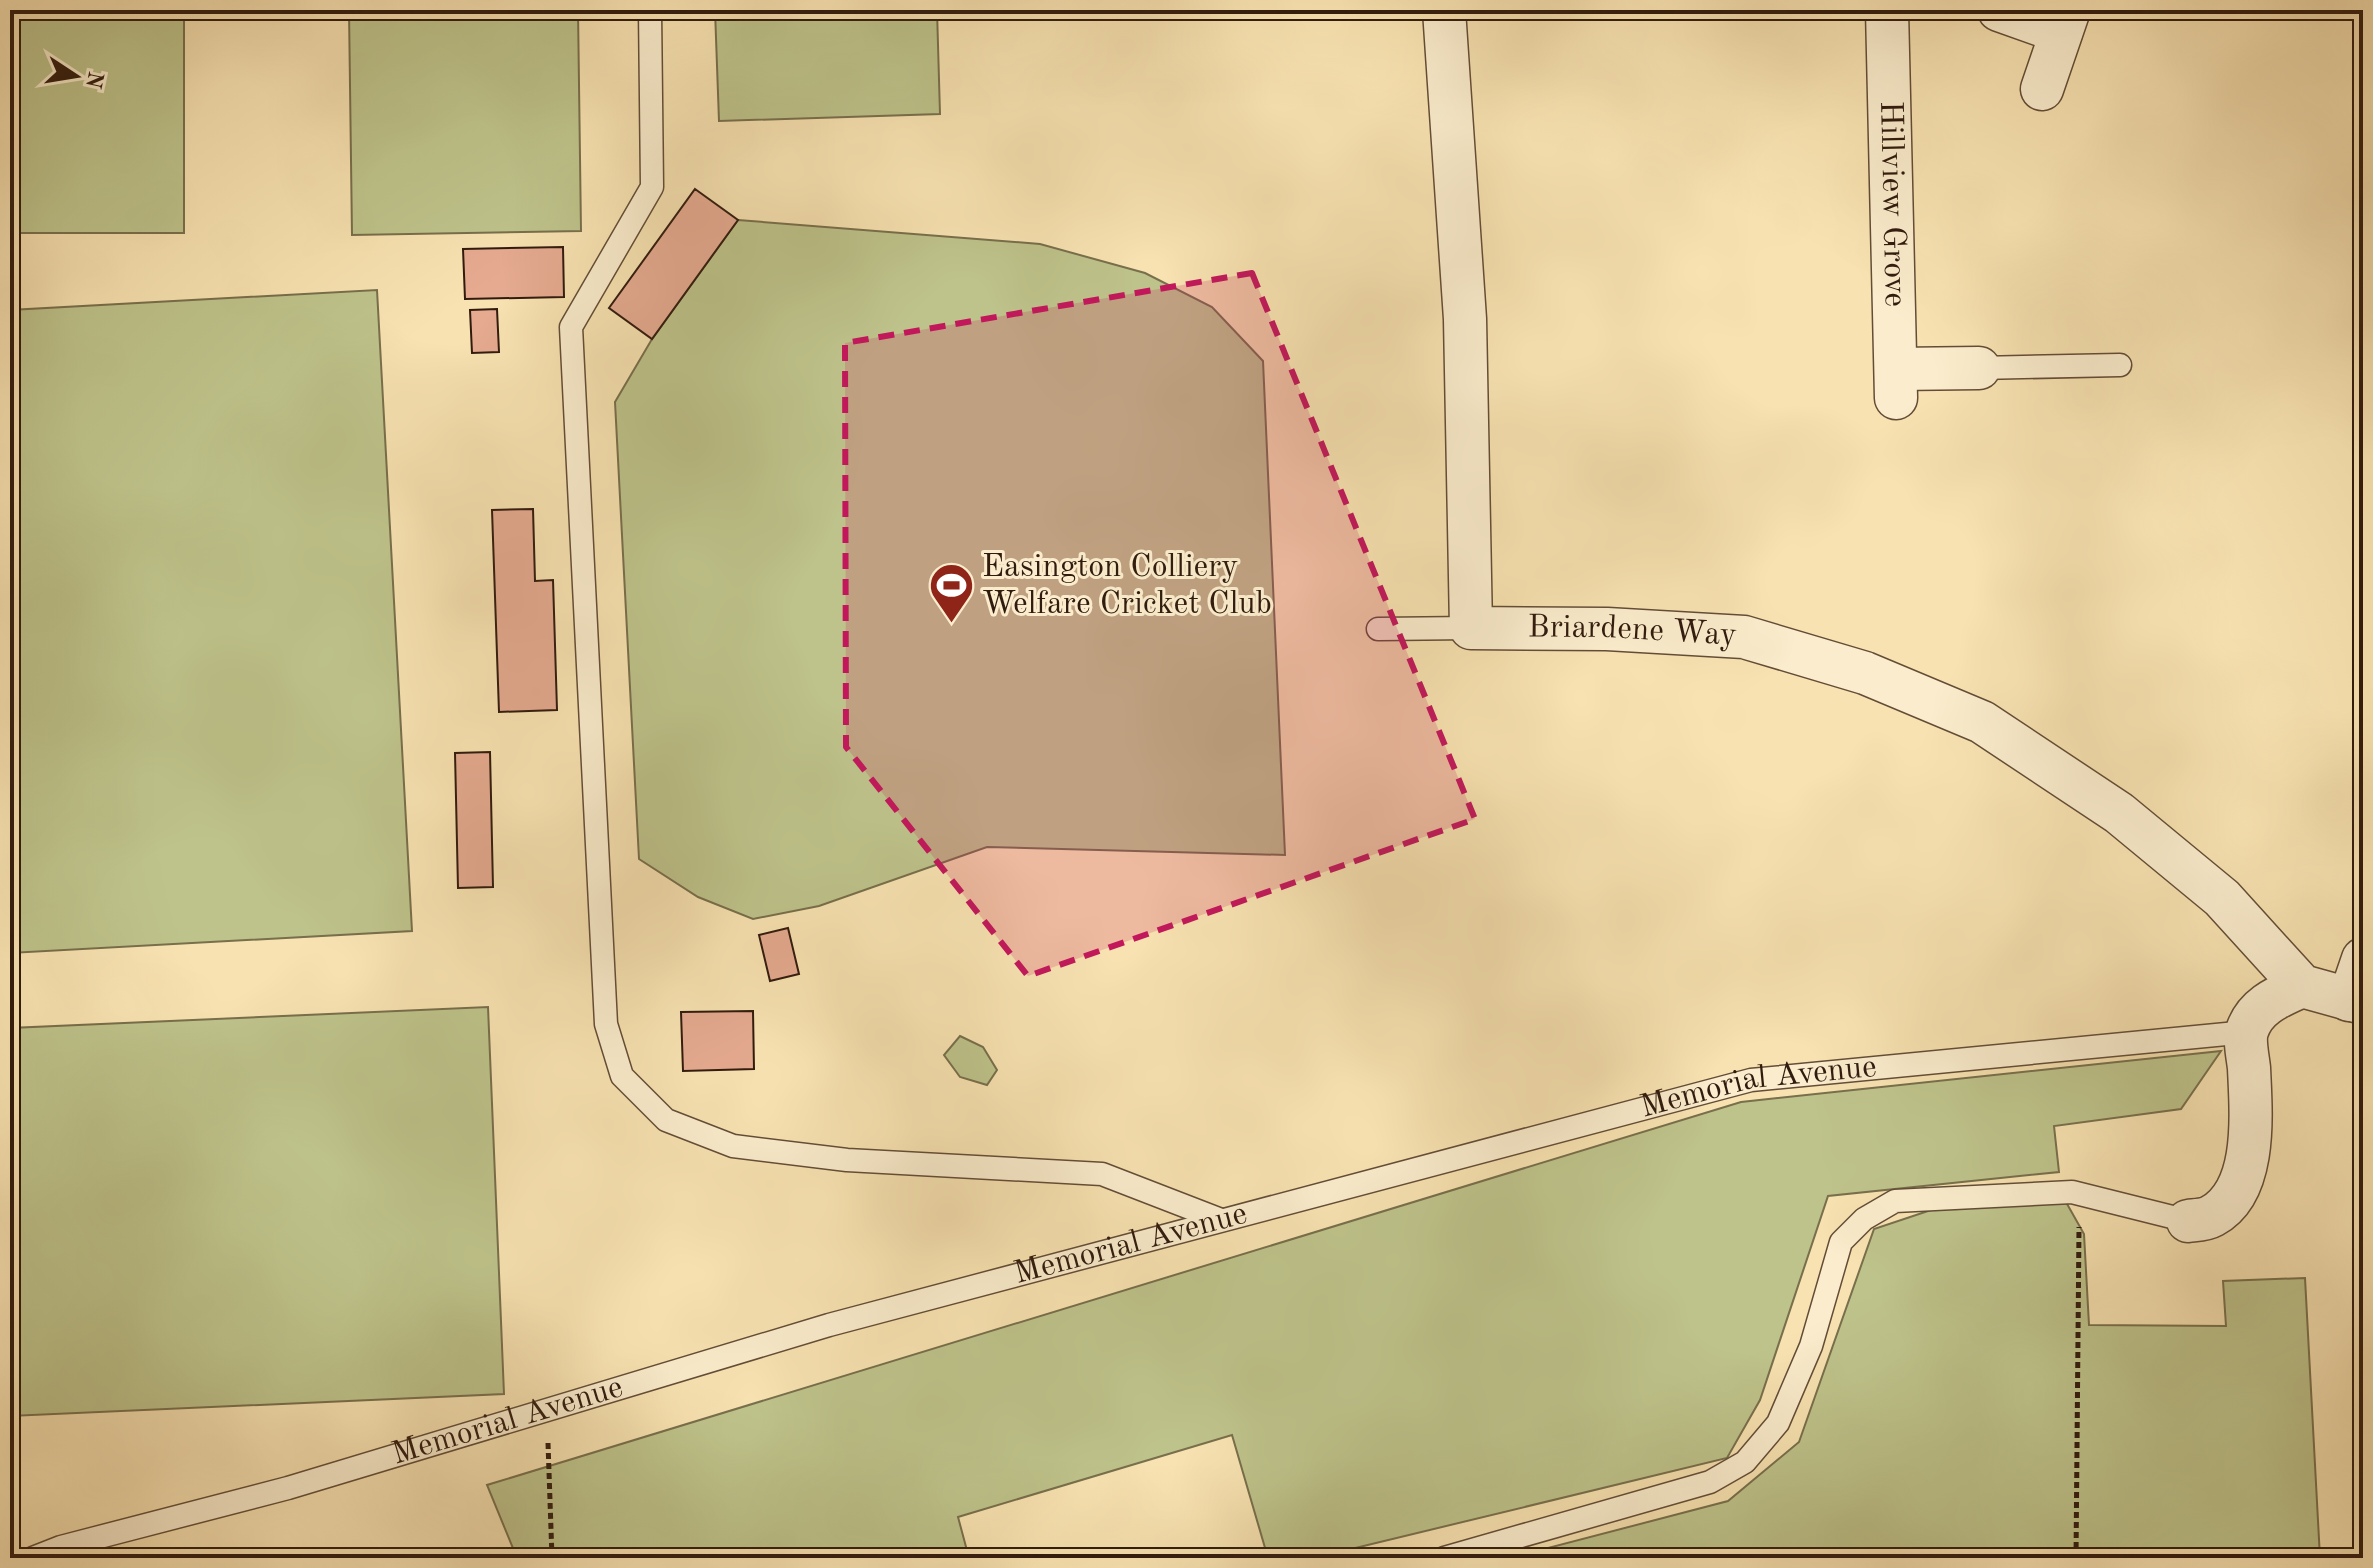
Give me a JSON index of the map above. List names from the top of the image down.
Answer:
{
  "streets": {
    "street": ["Hillview Grove", "Briardene Way"],
    "lane": ["Memorial Avenue"]
  },
  "places": {
    "sports": ["Easington Colliery Welfare Cricket Club"]
  },
  "north": "right"
}
